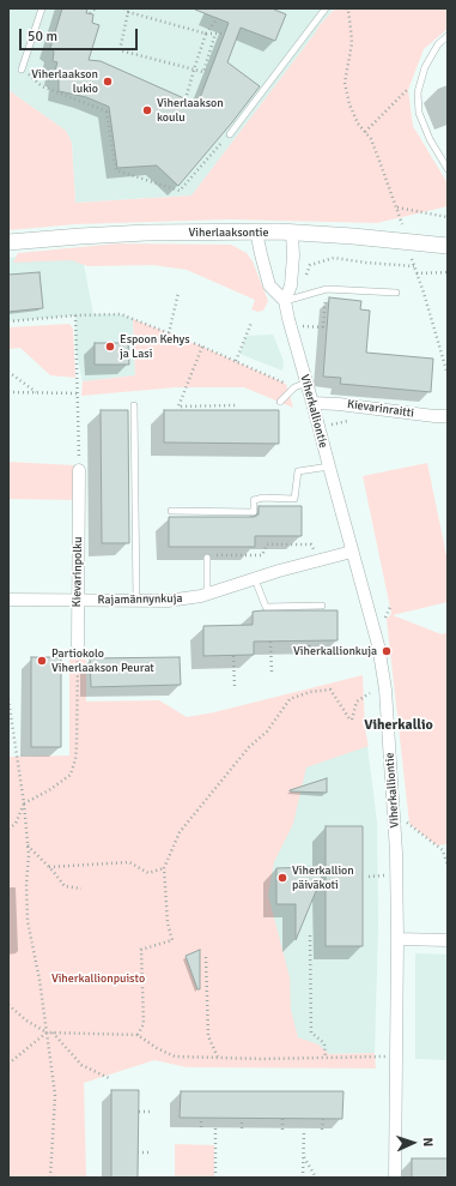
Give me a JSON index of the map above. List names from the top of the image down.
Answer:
{
  "streets": {
    "street": [
      "Viherlaaksontie",
      "Kievarinraitti",
      "Viherkalliontie",
      "Kievarinpolku",
      "Rajamännynkuja"
    ]
  },
  "crossings": [
    ["Viherlaaksontie", "Viherkalliontie"],
    ["Kievarinraitti", "Viherkalliontie"],
    ["Viherkalliontie", "Rajamännynkuja"],
    ["Kievarinpolku", "Rajamännynkuja"]
  ],
  "districts": ["Viherkallio"],
  "parks": ["Viherkallionpuisto"],
  "places": [
    "Viherlaakson lukio",
    "Viherlaakson koulu",
    "Espoon Kehys ja Lasi",
    "Viherkallionkuja",
    "Partiokolo Viherlaakson Peurat",
    "Viherkallion päiväkoti"
  ],
  "scale_bar": "50 m",
  "north": "right"
}
